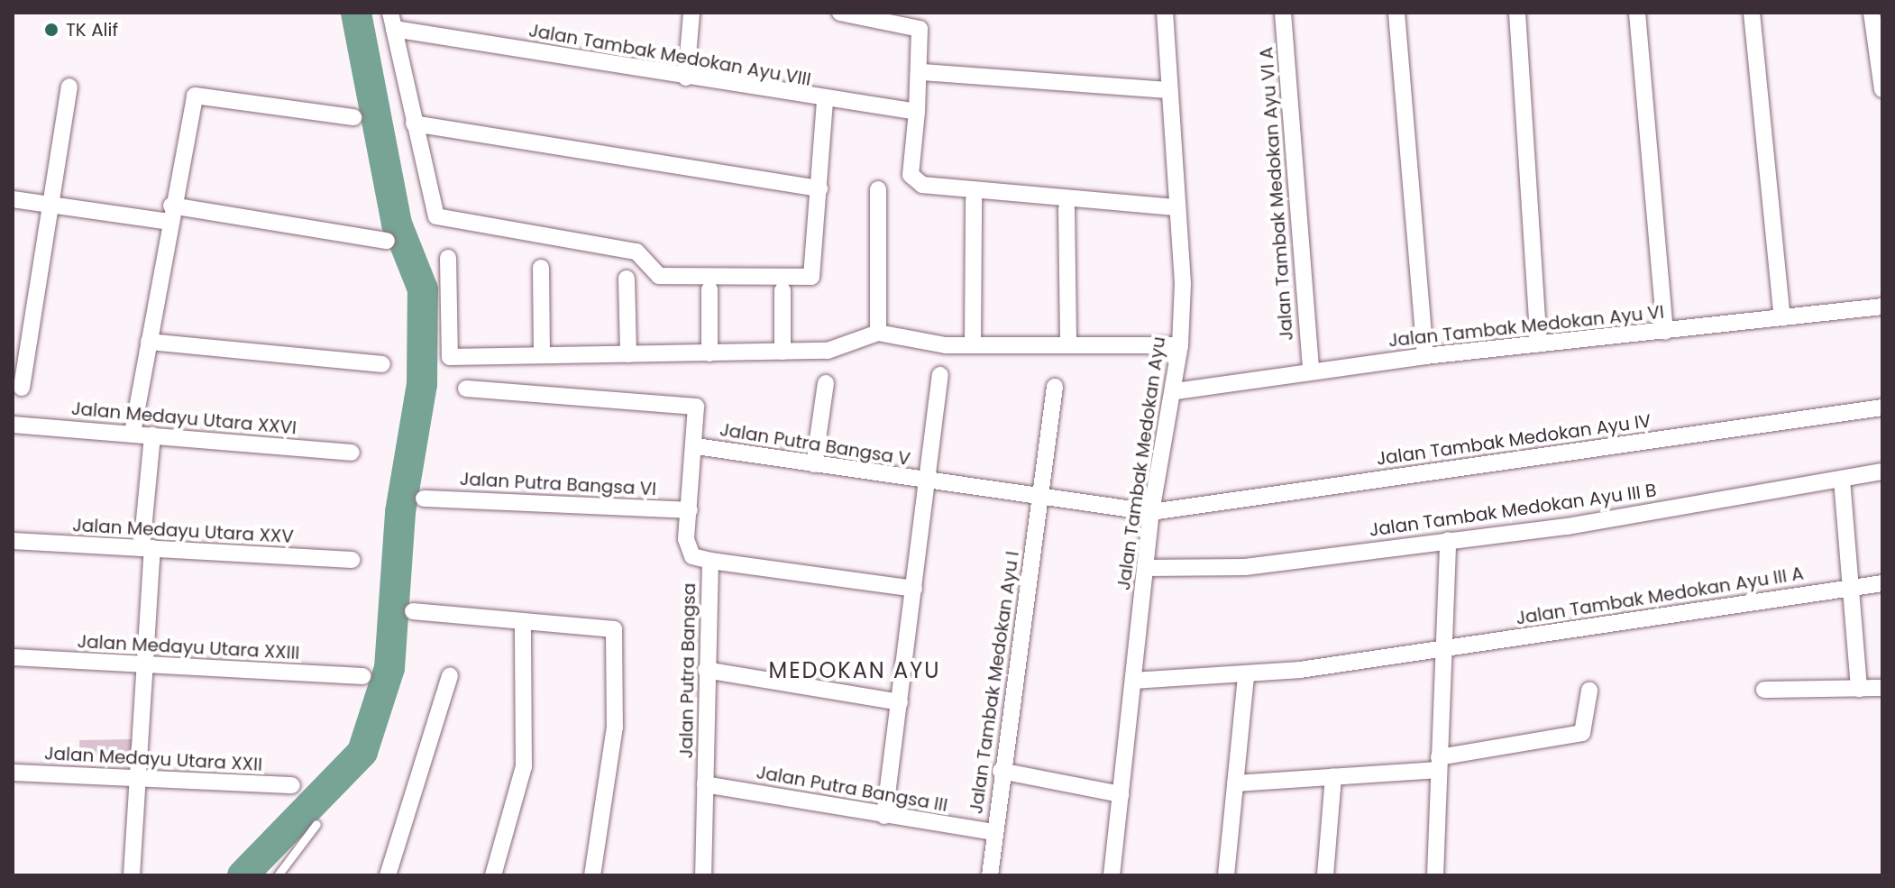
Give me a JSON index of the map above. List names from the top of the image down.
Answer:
{
  "streets": {
    "street": [
      "Jalan Tambak Medokan Ayu VIII",
      "Jalan Tambak Medokan Ayu VI A",
      "Jalan Tambak Medokan Ayu VI",
      "Jalan Medayu Utara XXVI",
      "Jalan Tambak Medokan Ayu IV",
      "Jalan Putra Bangsa V",
      "Jalan Tambak Medokan Ayu",
      "Jalan Putra Bangsa VI",
      "Jalan Tambak Medokan Ayu III B",
      "Jalan Medayu Utara XXV",
      "Jalan Tambak Medokan Ayu III A",
      "Jalan Medayu Utara XXIII",
      "Jalan Putra Bangsa",
      "Jalan Tambak Medokan Ayu I",
      "Jalan Medayu Utara XXII",
      "Jalan Putra Bangsa III"
    ]
  },
  "crossings": [
    ["Jalan Tambak Medokan Ayu VI A", "Jalan Tambak Medokan Ayu VI"],
    ["Jalan Tambak Medokan Ayu VI", "Jalan Tambak Medokan Ayu"],
    ["Jalan Tambak Medokan Ayu IV", "Jalan Putra Bangsa V"],
    ["Jalan Tambak Medokan Ayu IV", "Jalan Tambak Medokan Ayu"],
    ["Jalan Tambak Medokan Ayu IV", "Jalan Tambak Medokan Ayu I"],
    ["Jalan Putra Bangsa V", "Jalan Putra Bangsa"],
    ["Jalan Putra Bangsa V", "Jalan Tambak Medokan Ayu I"],
    ["Jalan Tambak Medokan Ayu", "Jalan Tambak Medokan Ayu III B"],
    ["Jalan Tambak Medokan Ayu", "Jalan Tambak Medokan Ayu III A"],
    ["Jalan Putra Bangsa VI", "Jalan Putra Bangsa"],
    ["Jalan Putra Bangsa", "Jalan Putra Bangsa III"],
    ["Jalan Tambak Medokan Ayu I", "Jalan Putra Bangsa III"]
  ],
  "districts": ["MEDOKAN AYU"],
  "places": ["TK Alif"]
}
